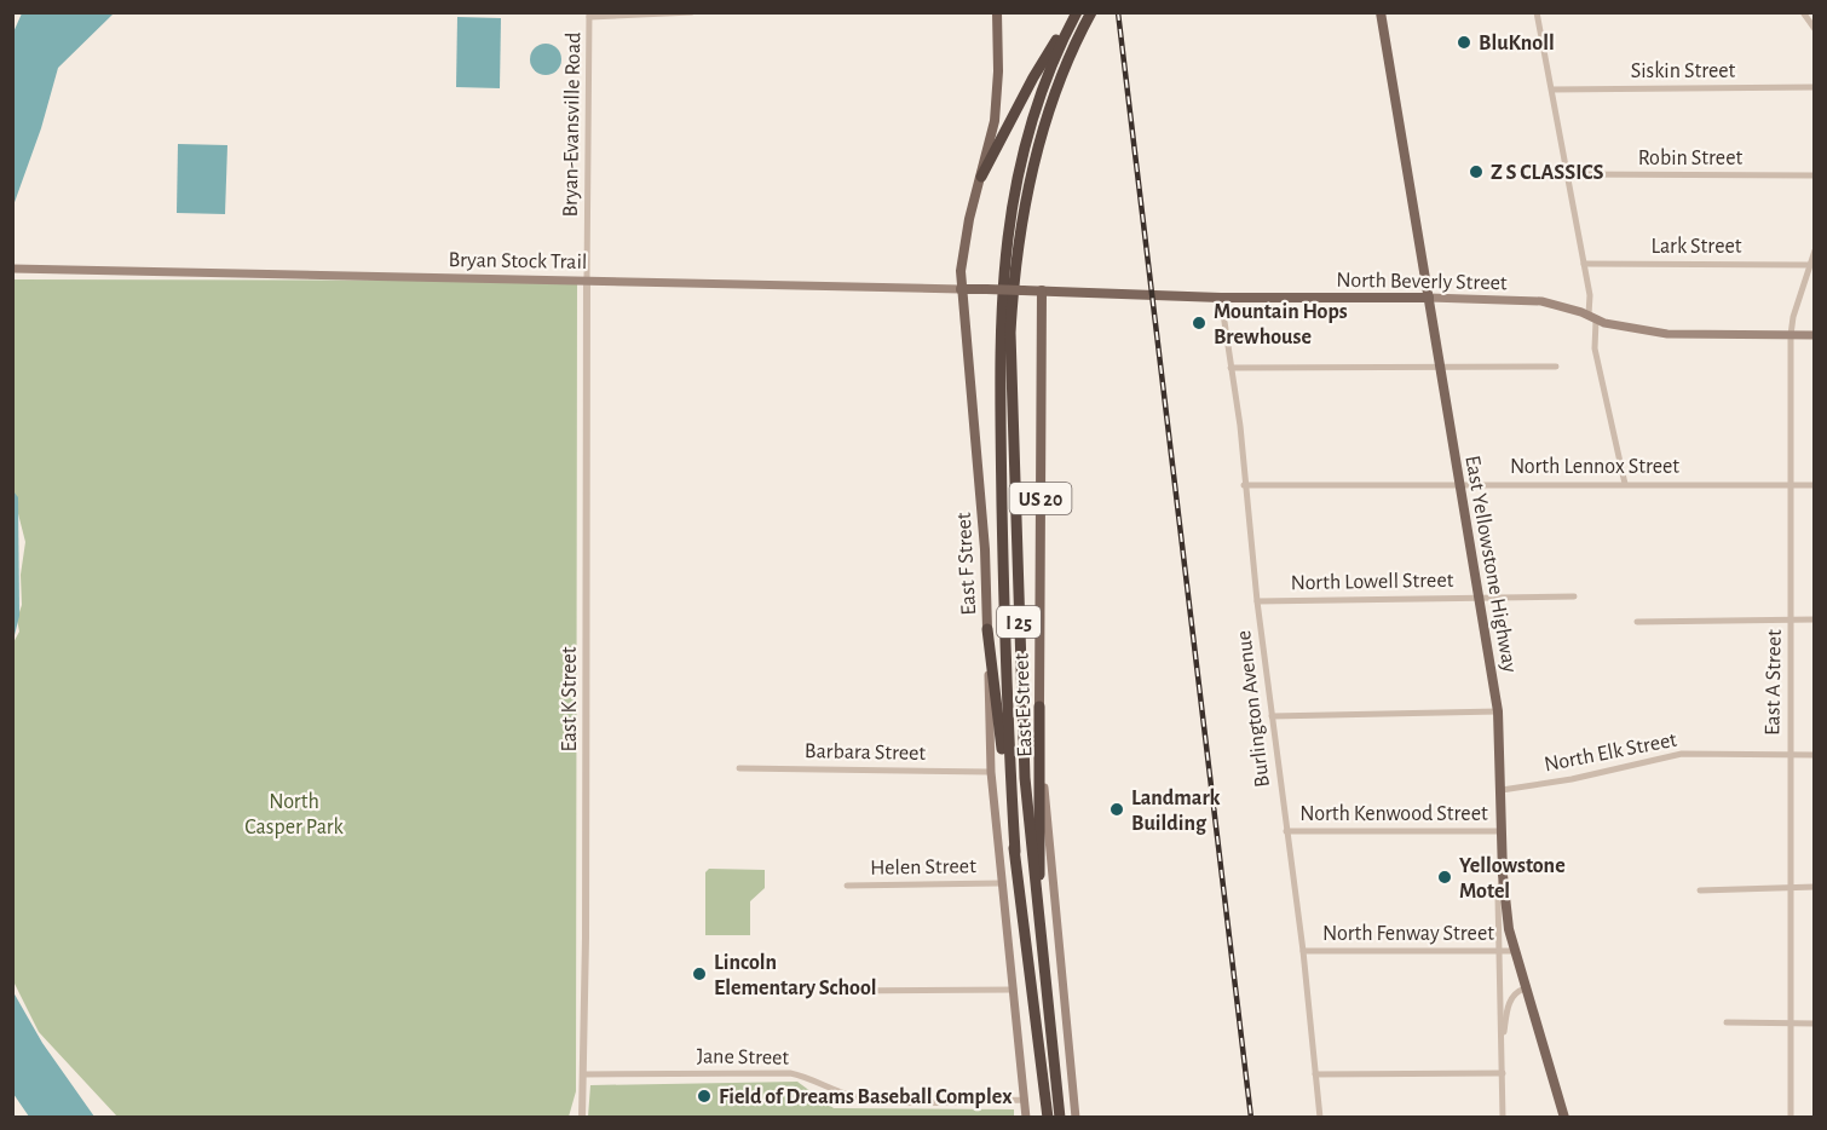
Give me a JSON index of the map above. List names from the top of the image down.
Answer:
{
  "streets": {
    "highway": ["US 20", "I 25"],
    "main road": [
      "Bryan Stock Trail",
      "North Beverly Street",
      "East F Street",
      "East Yellowstone Highway",
      "East E Street"
    ],
    "street": [
      "Siskin Street",
      "Bryan-Evansville Road",
      "Robin Street",
      "Lark Street",
      "North Lennox Street",
      "North Lowell Street",
      "East A Street",
      "East K Street",
      "Burlington Avenue",
      "Barbara Street",
      "North Elk Street",
      "North Kenwood Street",
      "Helen Street",
      "North Fenway Street",
      "Jane Street"
    ]
  },
  "crossings": [
    ["Bryan-Evansville Road", "Bryan Stock Trail"],
    ["Bryan-Evansville Road", "East K Street"],
    ["Lark Street", "East A Street"],
    ["Bryan Stock Trail", "North Beverly Street"],
    ["Bryan Stock Trail", "East F Street"],
    ["Bryan Stock Trail", "East K Street"],
    ["North Beverly Street", "East Yellowstone Highway"],
    ["North Beverly Street", "East A Street"],
    ["North Beverly Street", "East E Street"],
    ["North Beverly Street", "Burlington Avenue"],
    ["North Lennox Street", "East Yellowstone Highway"],
    ["North Lennox Street", "East A Street"],
    ["North Lennox Street", "Burlington Avenue"],
    ["US 20", "East F Street"],
    ["US 20", "I 25"],
    ["US 20", "East E Street"],
    ["East F Street", "Barbara Street"],
    ["East F Street", "Helen Street"],
    ["East F Street", "Jane Street"],
    ["East Yellowstone Highway", "North Lowell Street"],
    ["East Yellowstone Highway", "North Elk Street"],
    ["East Yellowstone Highway", "North Kenwood Street"],
    ["East Yellowstone Highway", "North Fenway Street"],
    ["North Lowell Street", "Burlington Avenue"],
    ["East A Street", "North Elk Street"],
    ["East K Street", "Jane Street"],
    ["Burlington Avenue", "North Kenwood Street"],
    ["Burlington Avenue", "North Fenway Street"]
  ],
  "parks": ["North Casper Park"],
  "places": [
    "BluKnoll",
    "Z S CLASSICS",
    "Mountain Hops Brewhouse",
    "Landmark Building",
    "Yellowstone Motel",
    "Lincoln Elementary School",
    "Field of Dreams Baseball Complex"
  ]
}
